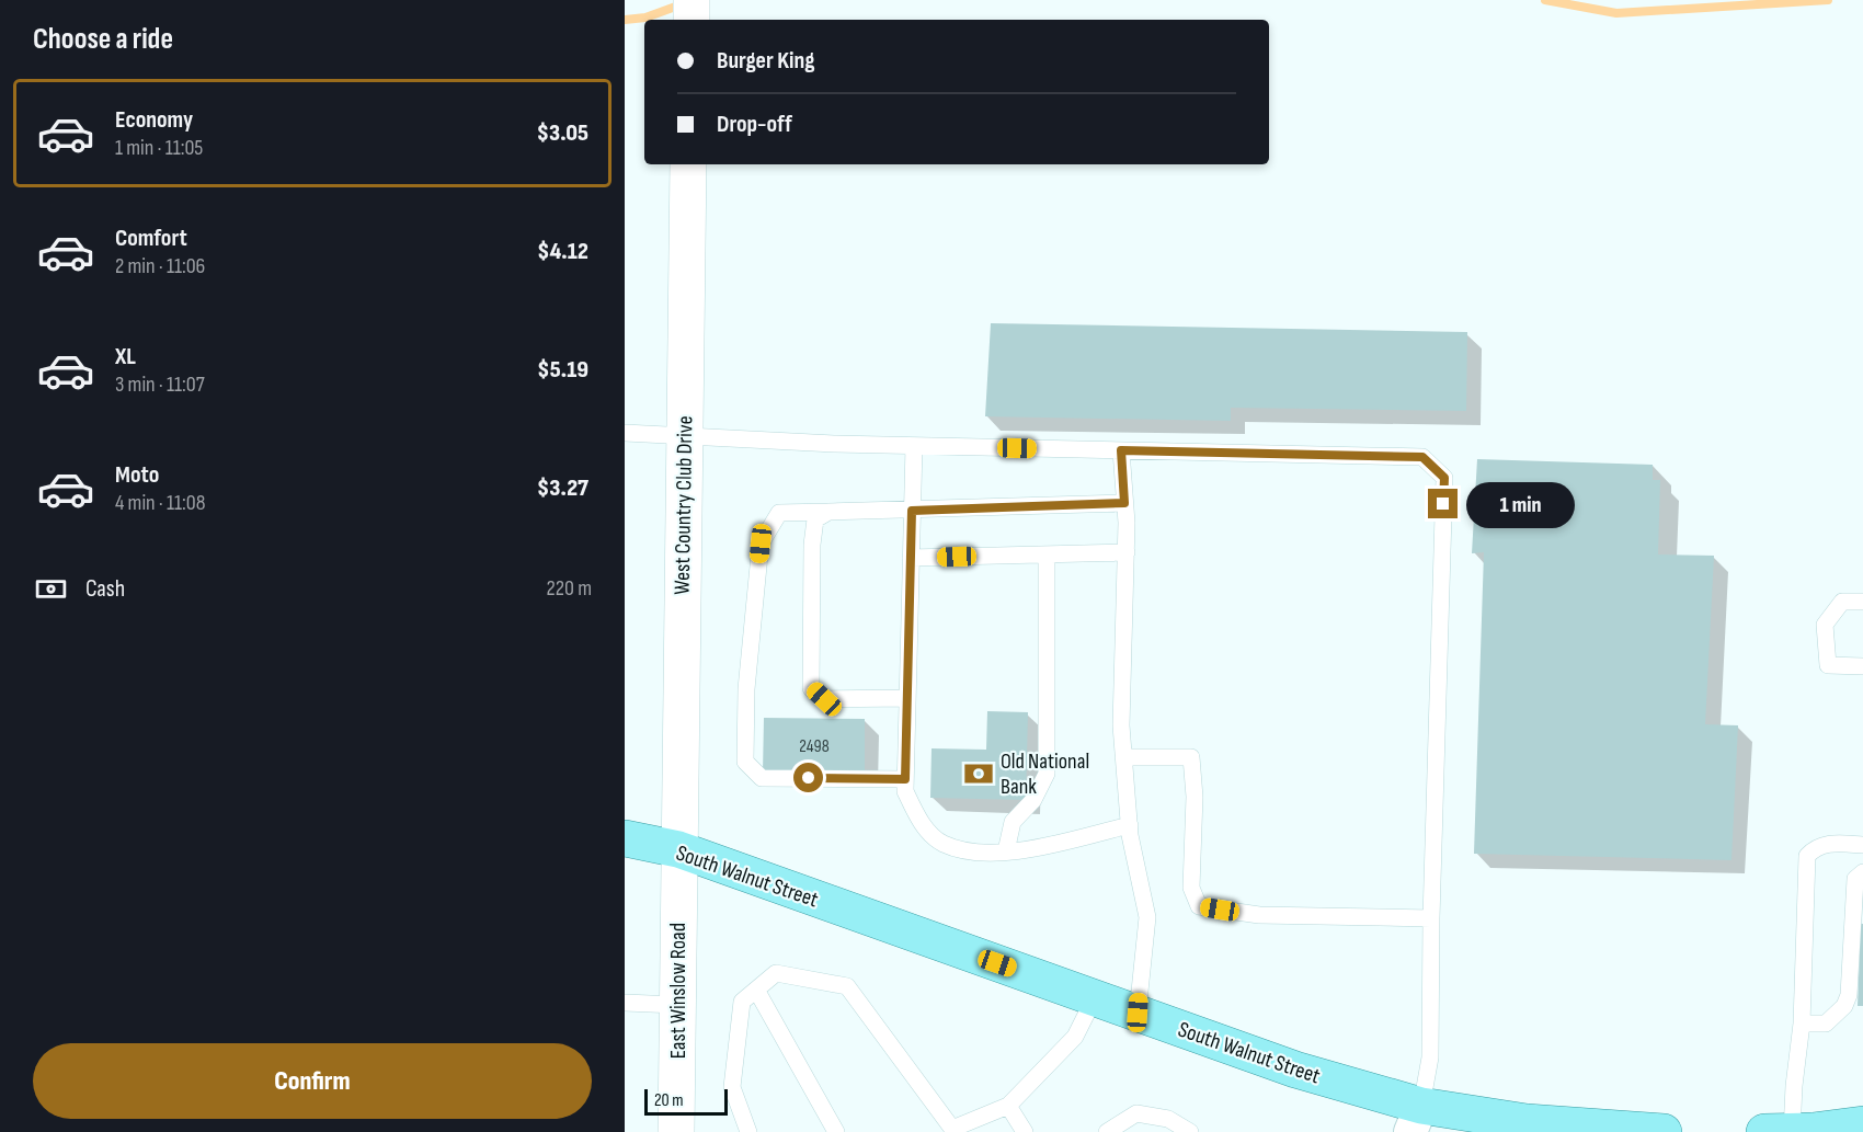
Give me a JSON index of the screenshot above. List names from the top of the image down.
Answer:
{
  "streets": {
    "main road": ["West Country Club Drive", "South Walnut Street", "East Winslow Road"]
  },
  "crossings": [
    ["West Country Club Drive", "South Walnut Street"],
    ["West Country Club Drive", "East Winslow Road"],
    ["South Walnut Street", "East Winslow Road"]
  ],
  "places": {
    "bank": ["Old National Bank"]
  },
  "house_numbers": ["2498"],
  "scale_bar": "20 m",
  "page": {
    "heading": "Choose a ride",
    "banner": ["Burger King", "Drop-off"],
    "list": [
      {
        "name": "Economy",
        "note": "1 min · 11:05",
        "value": "$3.05"
      },
      {
        "name": "Comfort",
        "note": "2 min · 11:06",
        "value": "$4.12"
      },
      {
        "name": "XL",
        "note": "3 min · 11:07",
        "value": "$5.19"
      },
      {
        "name": "Moto",
        "note": "4 min · 11:08",
        "value": "$3.27"
      }
    ],
    "bubble": "1 min",
    "pay": ["Cash", "220 m"],
    "buttons": "Confirm",
    "scale": "20 m"
  }
}
